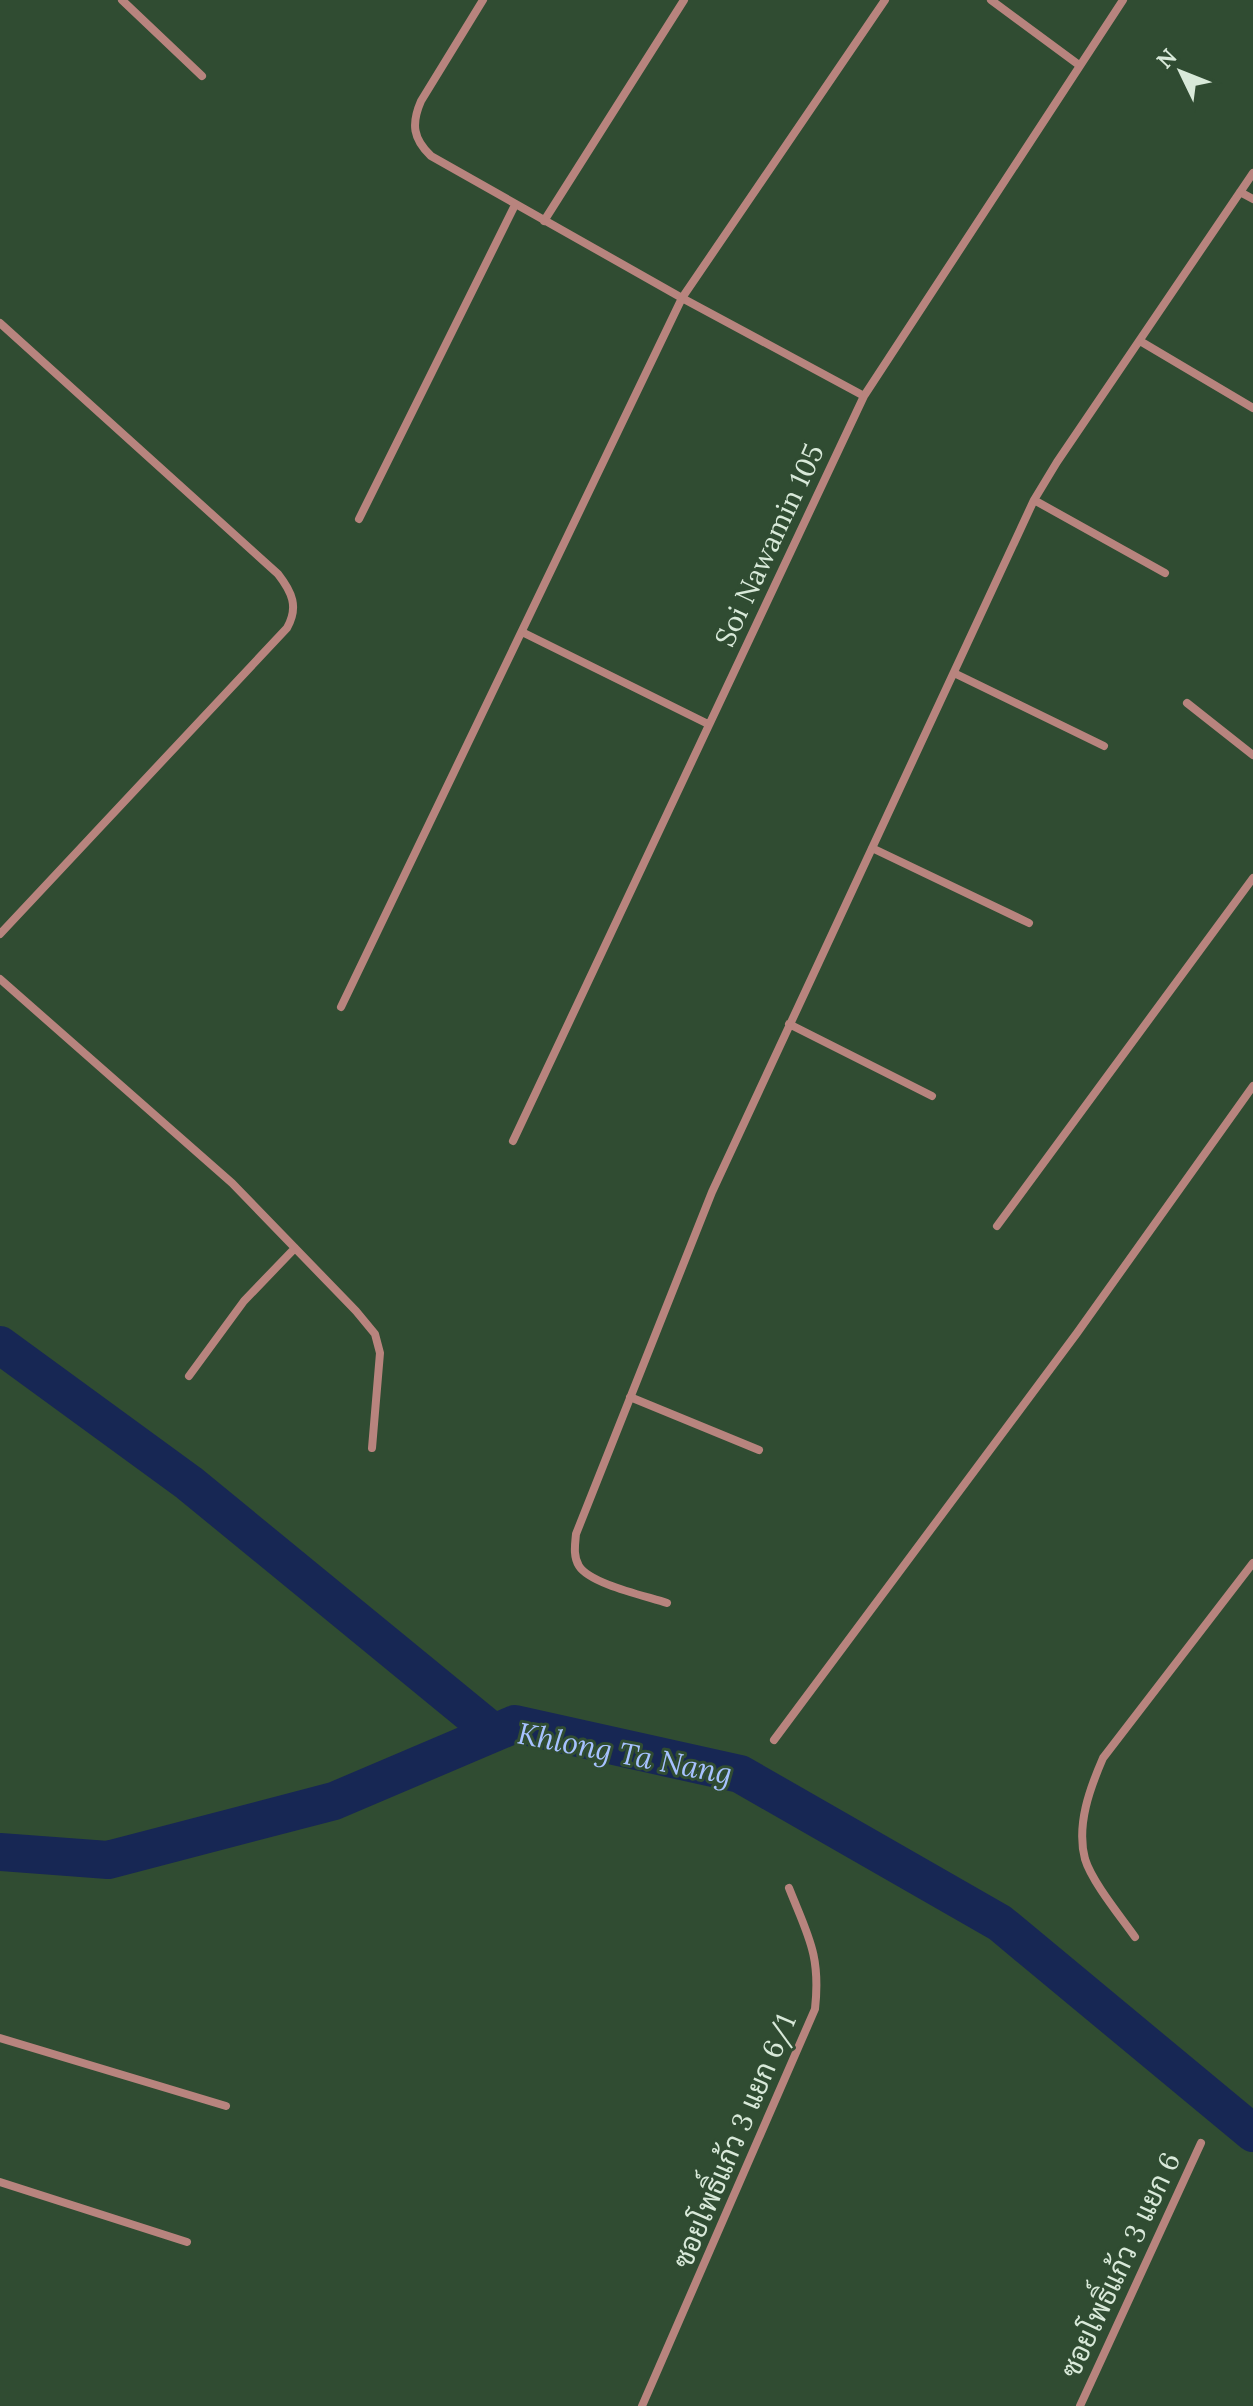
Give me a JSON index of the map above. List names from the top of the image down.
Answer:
{
  "streets": {
    "street": ["Soi Nawamin 105", "ซอยโพธิ์แก้ว 3 แยก 6/1", "ซอยโพธิ์แก้ว 3 แยก 6"]
  },
  "water": ["Khlong Ta Nang"],
  "north": "top left"
}
